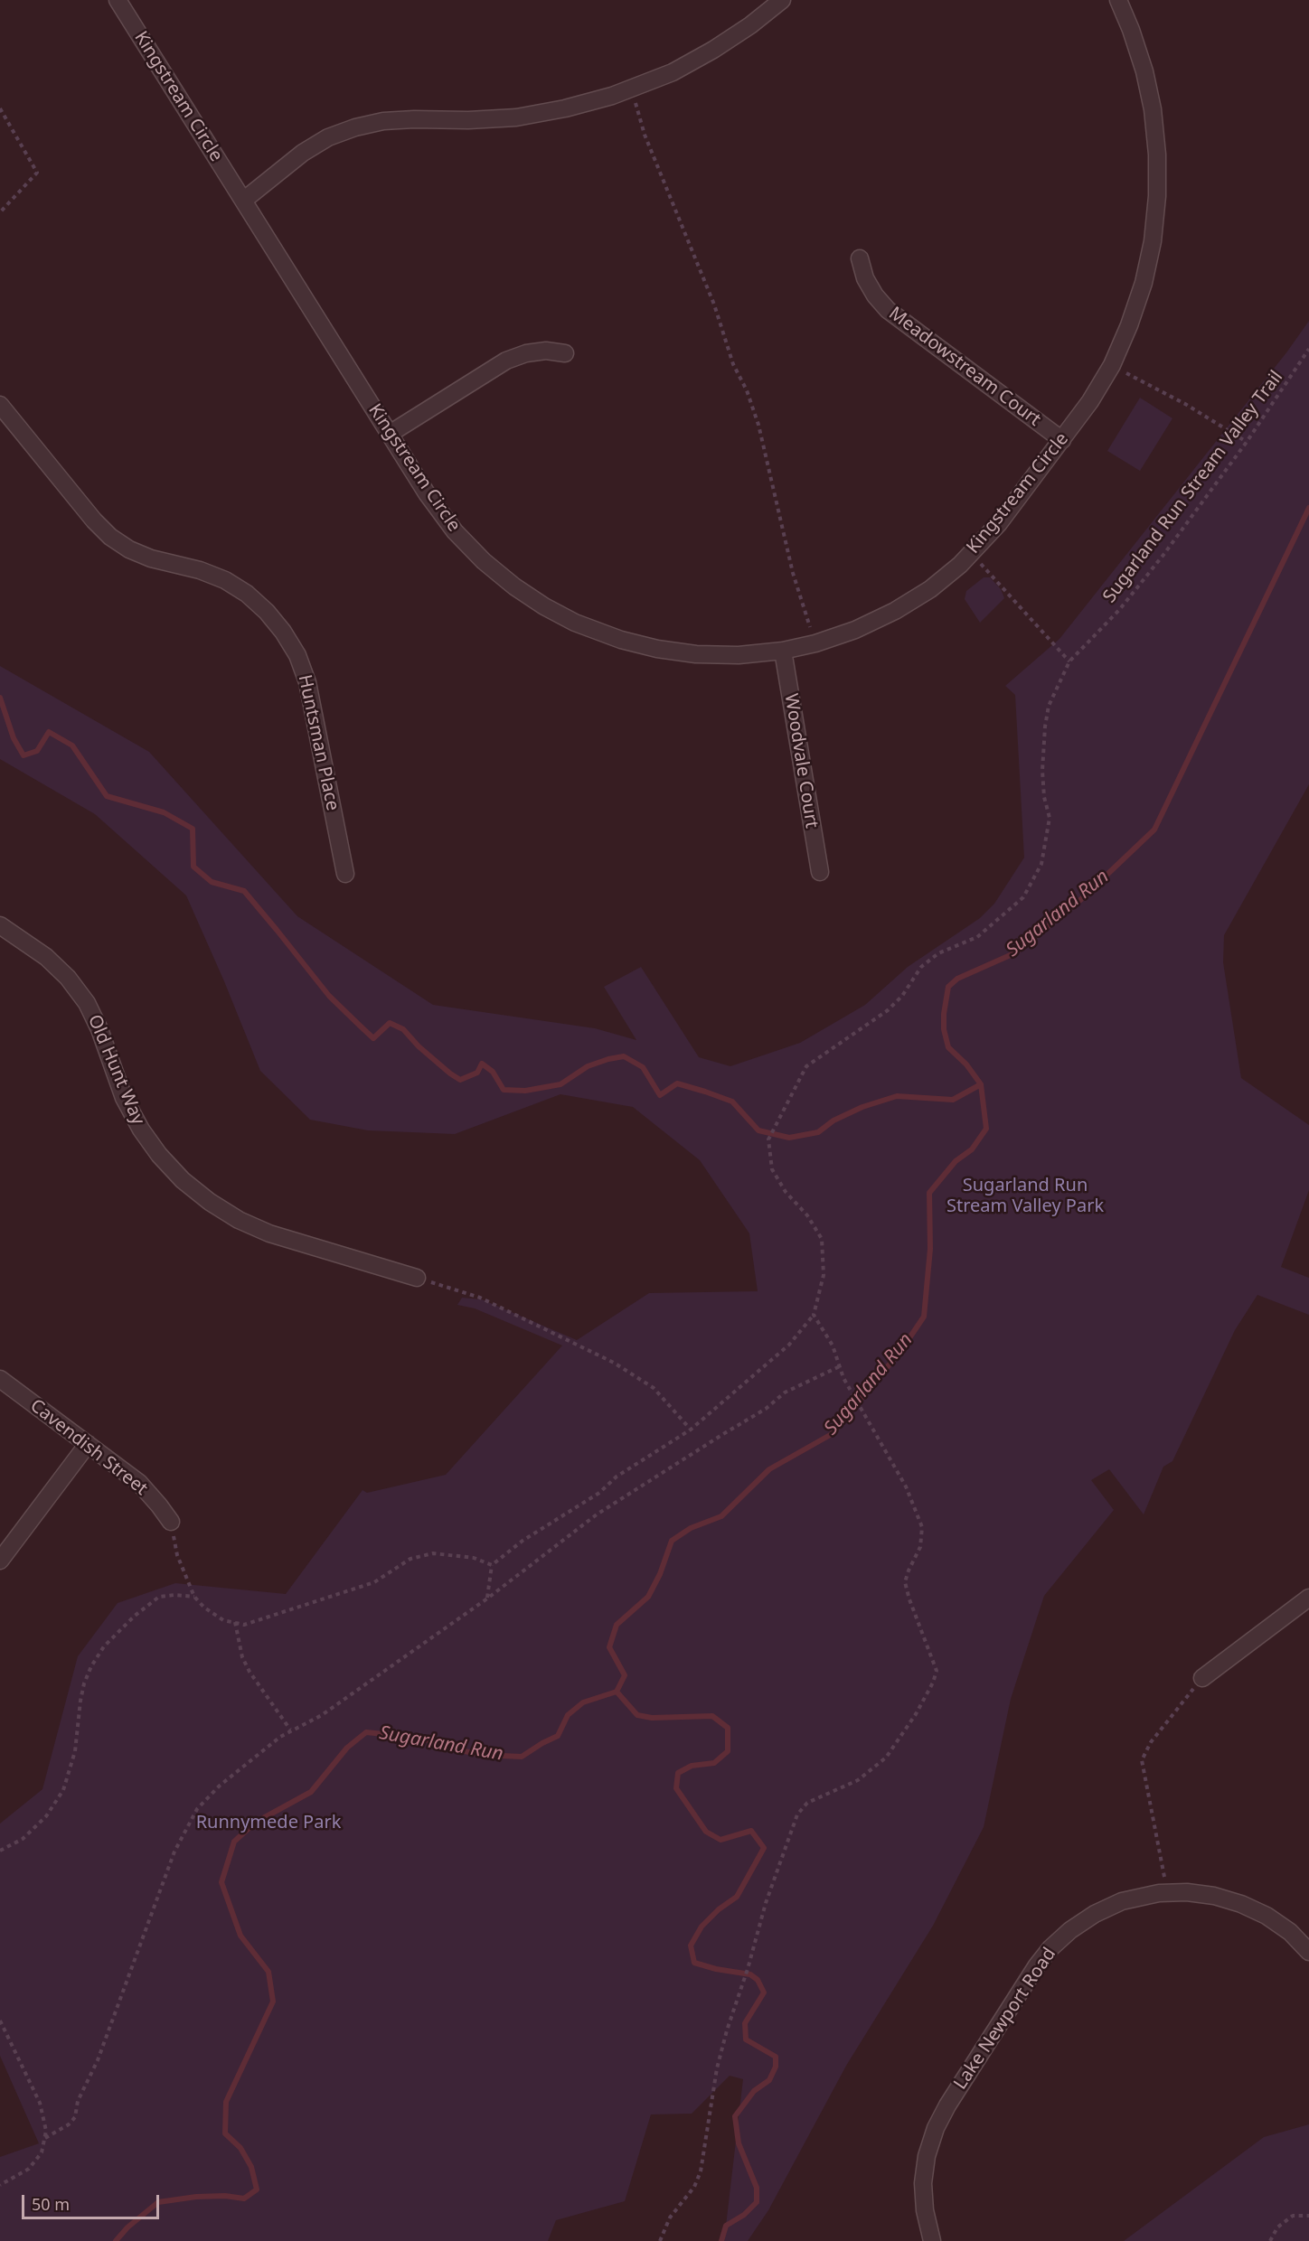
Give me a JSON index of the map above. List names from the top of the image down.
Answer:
{
  "streets": {
    "street": [
      "Kingstream Circle",
      "Meadowstream Court",
      "Huntsman Place",
      "Woodvale Court",
      "Old Hunt Way",
      "Cavendish Street",
      "Lake Newport Road"
    ],
    "path": ["Sugarland Run Stream Valley Trail"]
  },
  "crossings": [
    ["Kingstream Circle", "Meadowstream Court"],
    ["Kingstream Circle", "Woodvale Court"]
  ],
  "water": ["Sugarland Run"],
  "parks": ["Sugarland Run Stream Valley Park", "Runnymede Park"],
  "scale_bar": "50 m"
}
